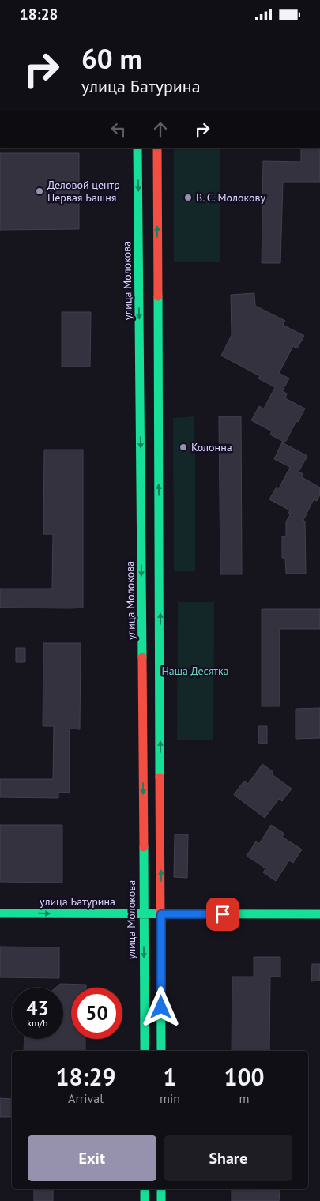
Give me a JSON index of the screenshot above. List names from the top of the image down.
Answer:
{
  "streets": {
    "main road": ["улица Молокова", "улица Батурина"]
  },
  "crossings": [
    ["улица Молокова", "улица Батурина"]
  ],
  "one_way": ["улица Батурина"],
  "parks": ["Наша Десятка"],
  "places": ["Деловой центр Первая Башня", "В. С. Молокову", "Колонна"],
  "page": {
    "status": "18:28",
    "turn": ["60 m", "улица Батурина"],
    "speed": "43 km/h",
    "limit": "50",
    "eta": [
      "18:29",
      "Arrival",
      "1",
      "min",
      "100",
      "m"
    ],
    "buttons": ["Exit", "Share"]
  }
}
